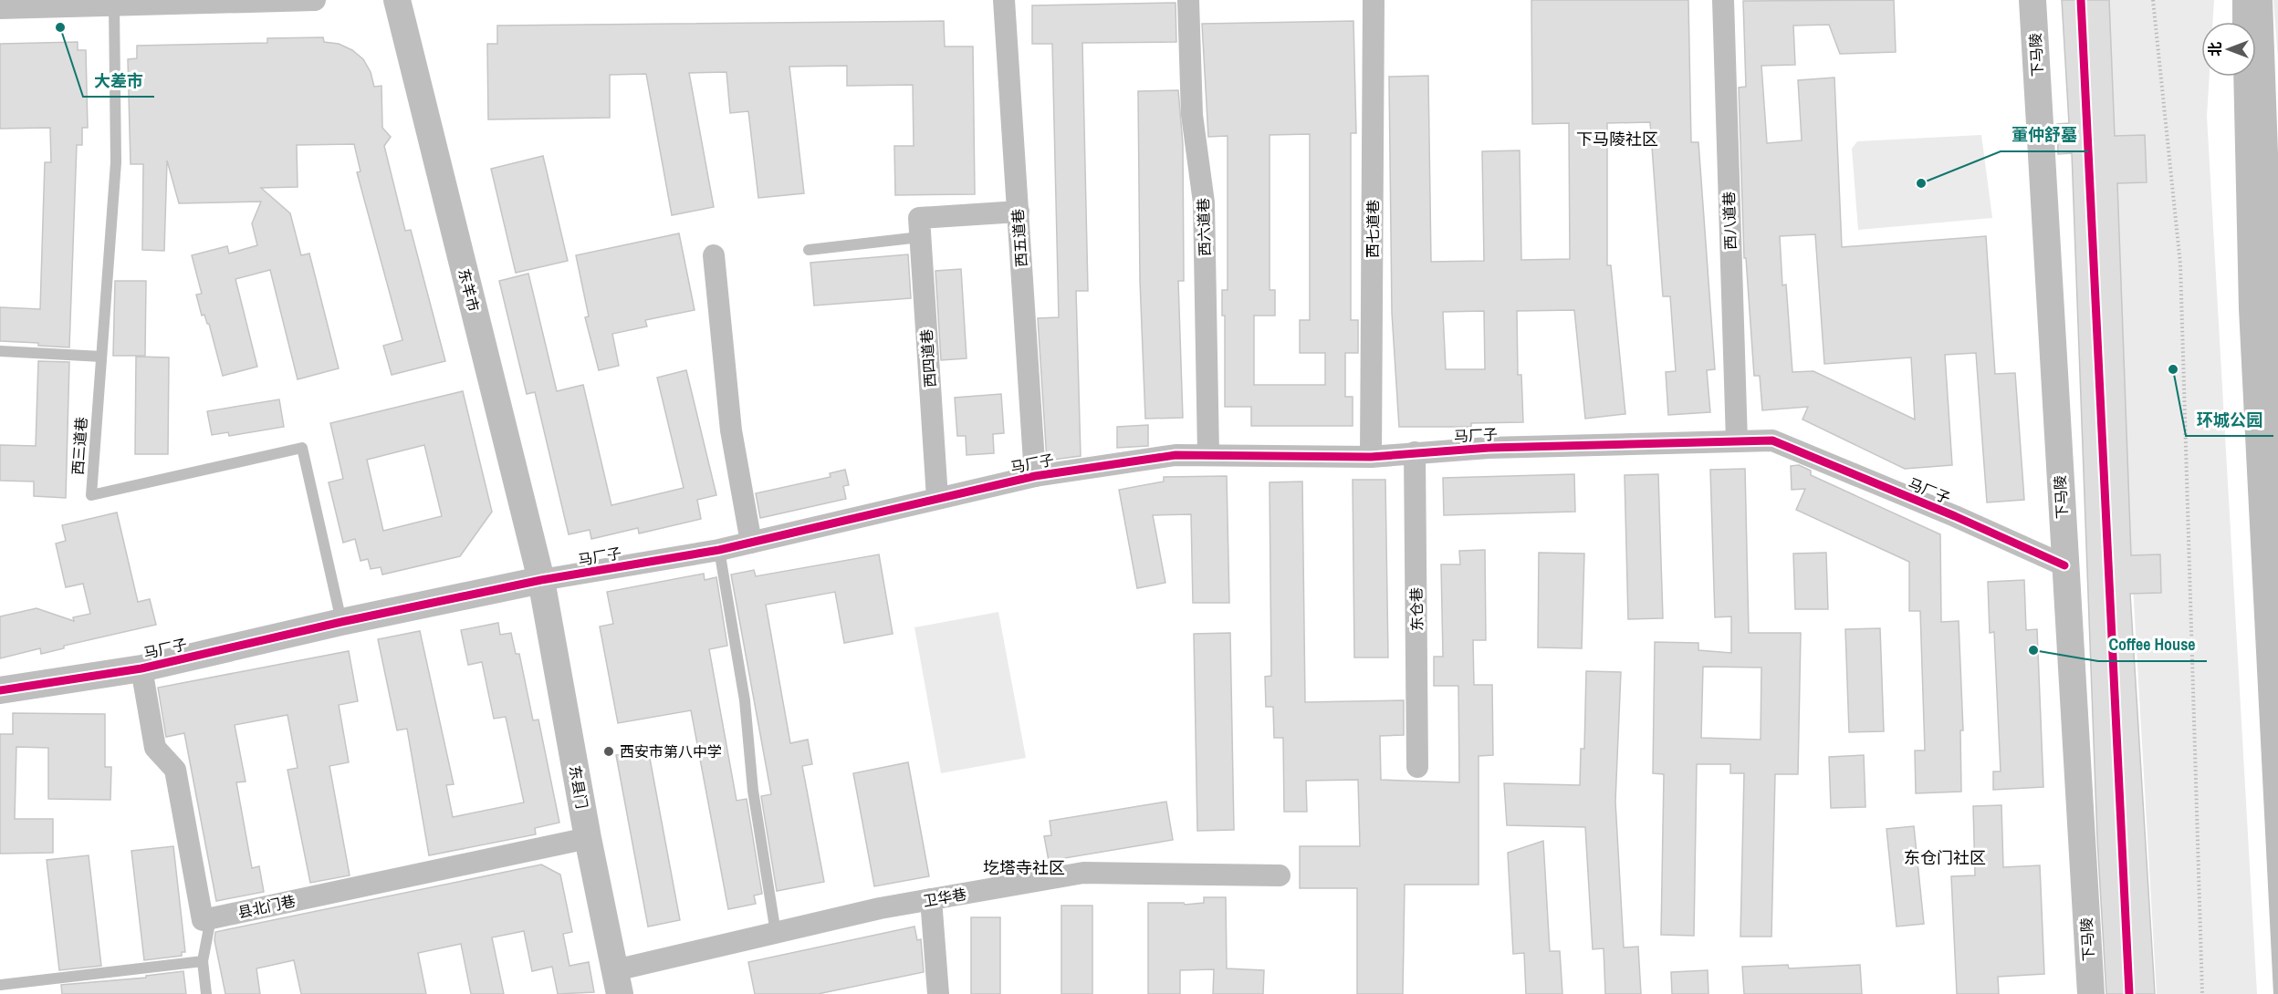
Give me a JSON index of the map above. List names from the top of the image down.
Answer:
{
  "streets": {
    "street": [
      "下马陵",
      "西八道巷",
      "西六道巷",
      "西七道巷",
      "西五道巷",
      "东羊市",
      "西四道巷",
      "马厂子",
      "东仓巷",
      "东县门",
      "卫华巷",
      "县北门巷"
    ],
    "lane": ["西三道巷"]
  },
  "crossings": [
    ["下马陵", "马厂子"],
    ["西八道巷", "马厂子"],
    ["西六道巷", "马厂子"],
    ["西七道巷", "马厂子"],
    ["西五道巷", "马厂子"],
    ["东羊市", "马厂子"],
    ["东羊市", "东县门"],
    ["西四道巷", "马厂子"],
    ["马厂子", "西三道巷"],
    ["马厂子", "东仓巷"],
    ["马厂子", "东县门"],
    ["东县门", "卫华巷"],
    ["东县门", "县北门巷"]
  ],
  "districts": ["下马陵社区", "东仓门社区", "圪塔寺社区"],
  "places": [
    "大差市",
    "董仲舒墓",
    "环城公园",
    "Coffee House",
    "西安市第八中学"
  ],
  "north": "left"
}
